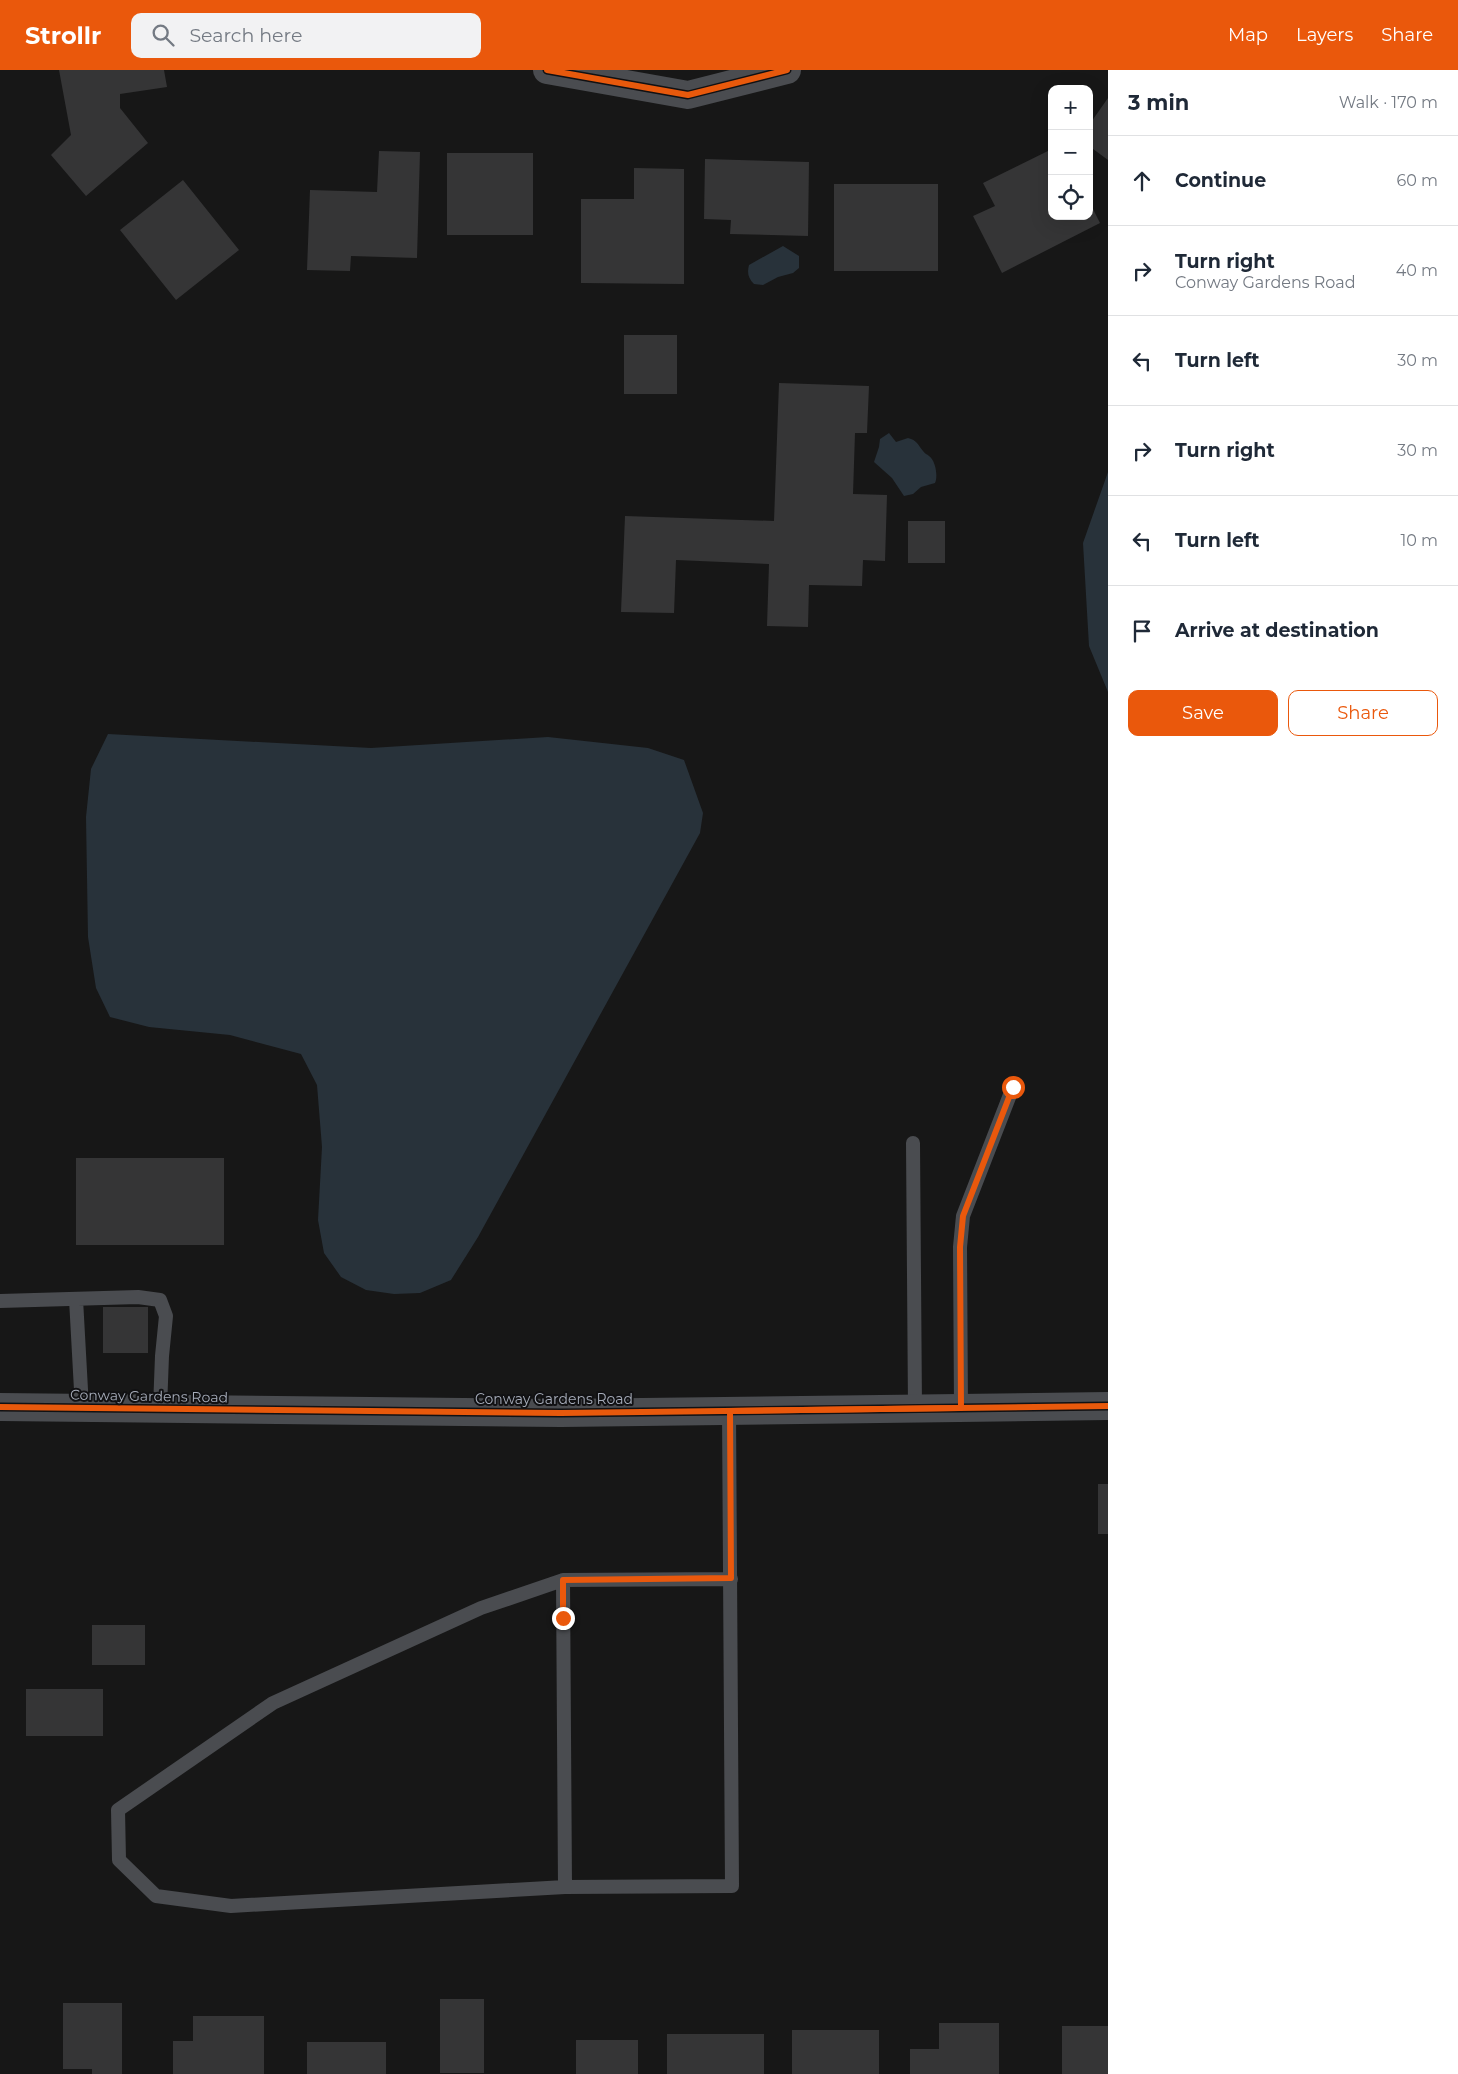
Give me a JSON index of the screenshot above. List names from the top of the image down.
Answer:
{
  "streets": {
    "street": ["Conway Gardens Road"]
  },
  "page": {
    "header": "Strollr",
    "search": "Search here",
    "nav": ["Map", "Layers", "Share"],
    "heading": ["3 min", "Walk · 170 m"],
    "map_buttons": ["+", "−"],
    "list": [
      ["Continue", "60 m"],
      ["Turn right", "Conway Gardens Road", "40 m"],
      ["Turn left", "30 m"],
      ["Turn right", "30 m"],
      ["Turn left", "10 m"],
      "Arrive at destination"
    ],
    "buttons": ["Save", "Share"]
  }
}
